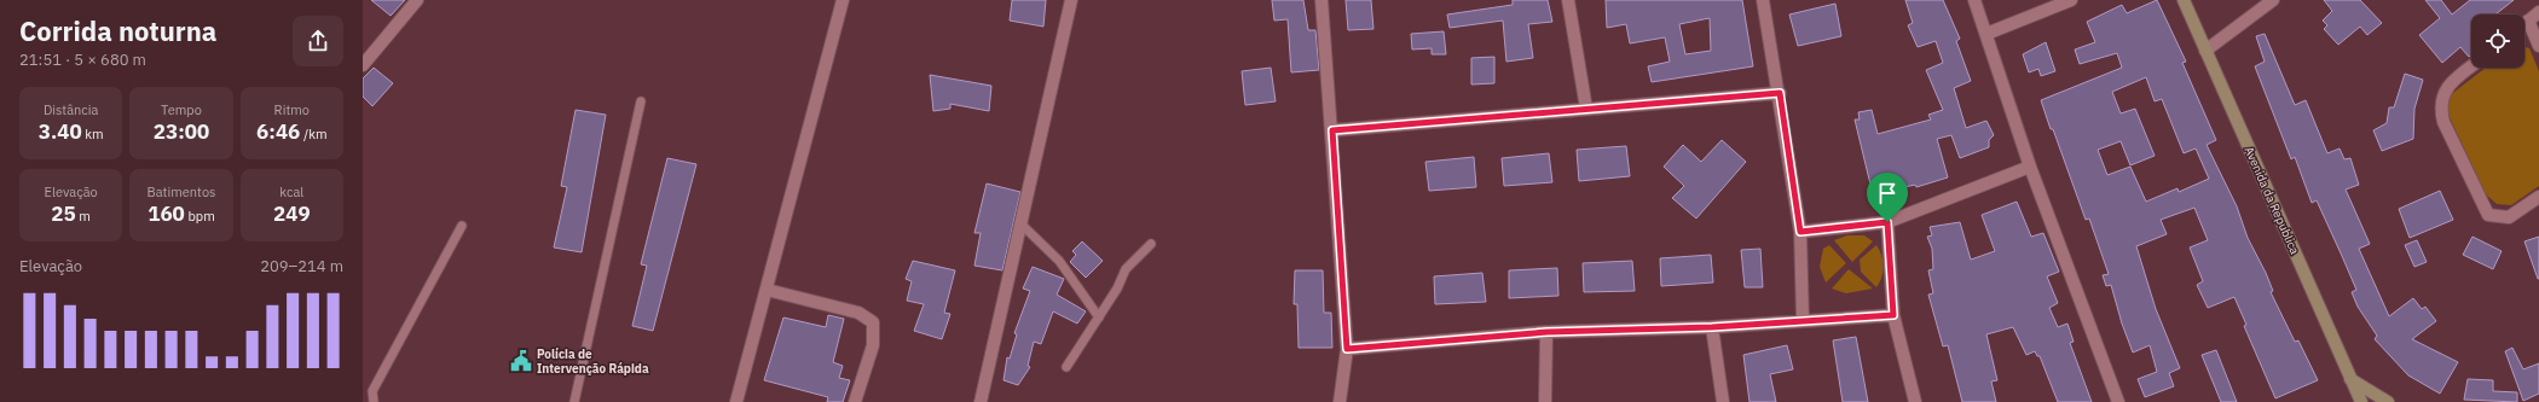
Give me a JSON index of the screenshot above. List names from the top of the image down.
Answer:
{
  "streets": {
    "street": ["Avenida da Republica"]
  },
  "places": {
    "public building": ["Polícia de Intervenção Rápida"]
  },
  "page": {
    "heading": ["Corrida noturna", "21:51 · 5 × 680 m"],
    "stats": [
      ["Distância", "3.40 km"],
      ["Tempo", "23:00"],
      ["Ritmo", "6:46 /km"],
      ["Elevação", "25 m"],
      ["Batimentos", "160 bpm"],
      ["kcal", "249"]
    ],
    "chart": ["Elevação", "209–214 m"]
  }
}
